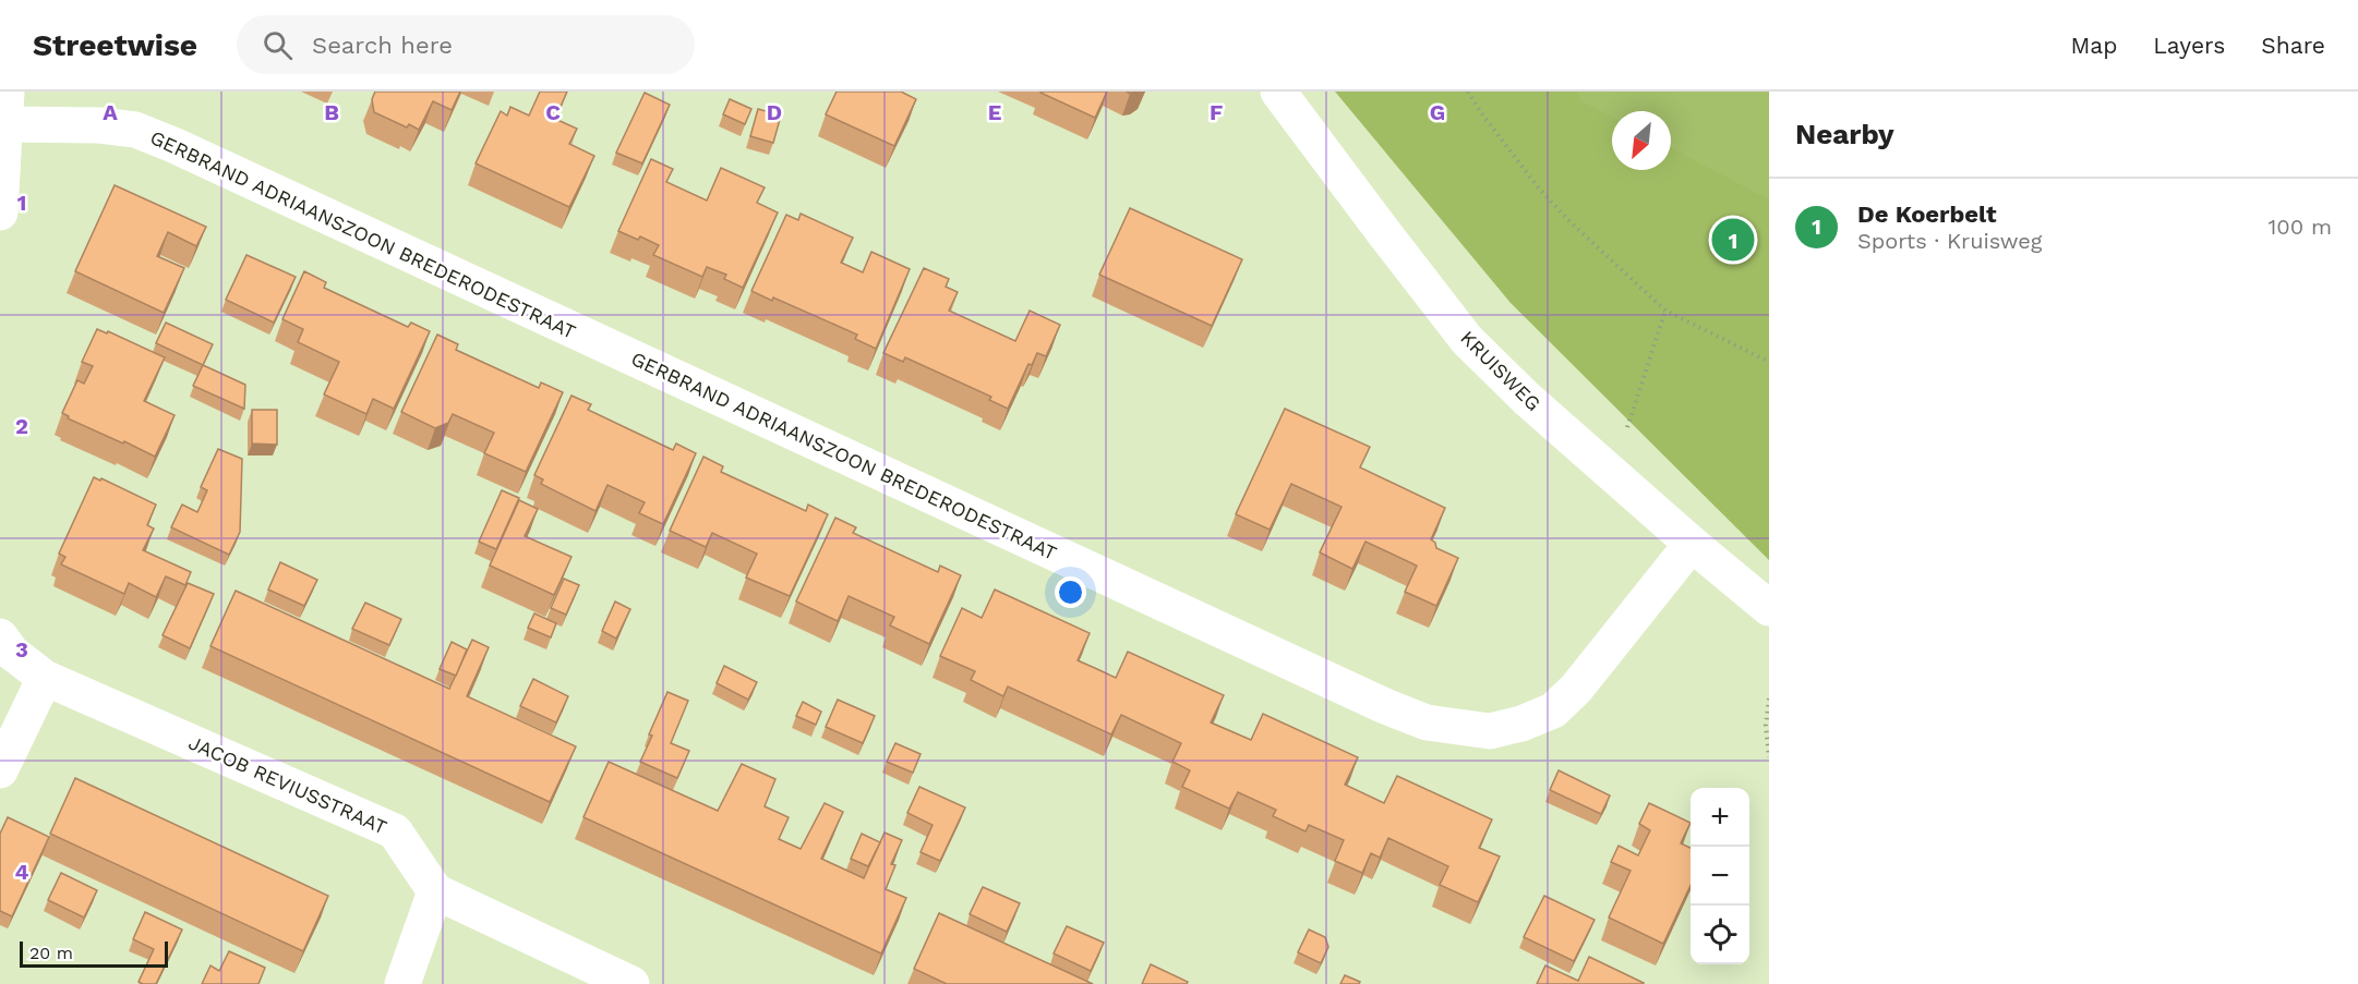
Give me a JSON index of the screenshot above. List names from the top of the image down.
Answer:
{
  "streets": {
    "street": ["GERBRAND ADRIAANSZOON BREDERODESTRAAT", "KRUISWEG", "JACOB REVIUSSTRAAT"]
  },
  "crossings": [
    ["GERBRAND ADRIAANSZOON BREDERODESTRAAT", "KRUISWEG"]
  ],
  "scale_bar": "20 m",
  "north": "bottom left",
  "page": {
    "header": "Streetwise",
    "search": "Search here",
    "nav": ["Map", "Layers", "Share"],
    "heading": "Nearby",
    "list": [
      {
        "mark": "1",
        "name": "De Koerbelt",
        "note": "Sports · Kruisweg",
        "value": "100 m"
      }
    ],
    "pins": "1",
    "map_buttons": ["+", "−"],
    "scale": "20 m"
  },
  "grid": {
    "columns": [
      "A",
      "B",
      "C",
      "D",
      "E",
      "F",
      "G"
    ],
    "rows": [
      "1",
      "2",
      "3",
      "4"
    ]
  }
}
